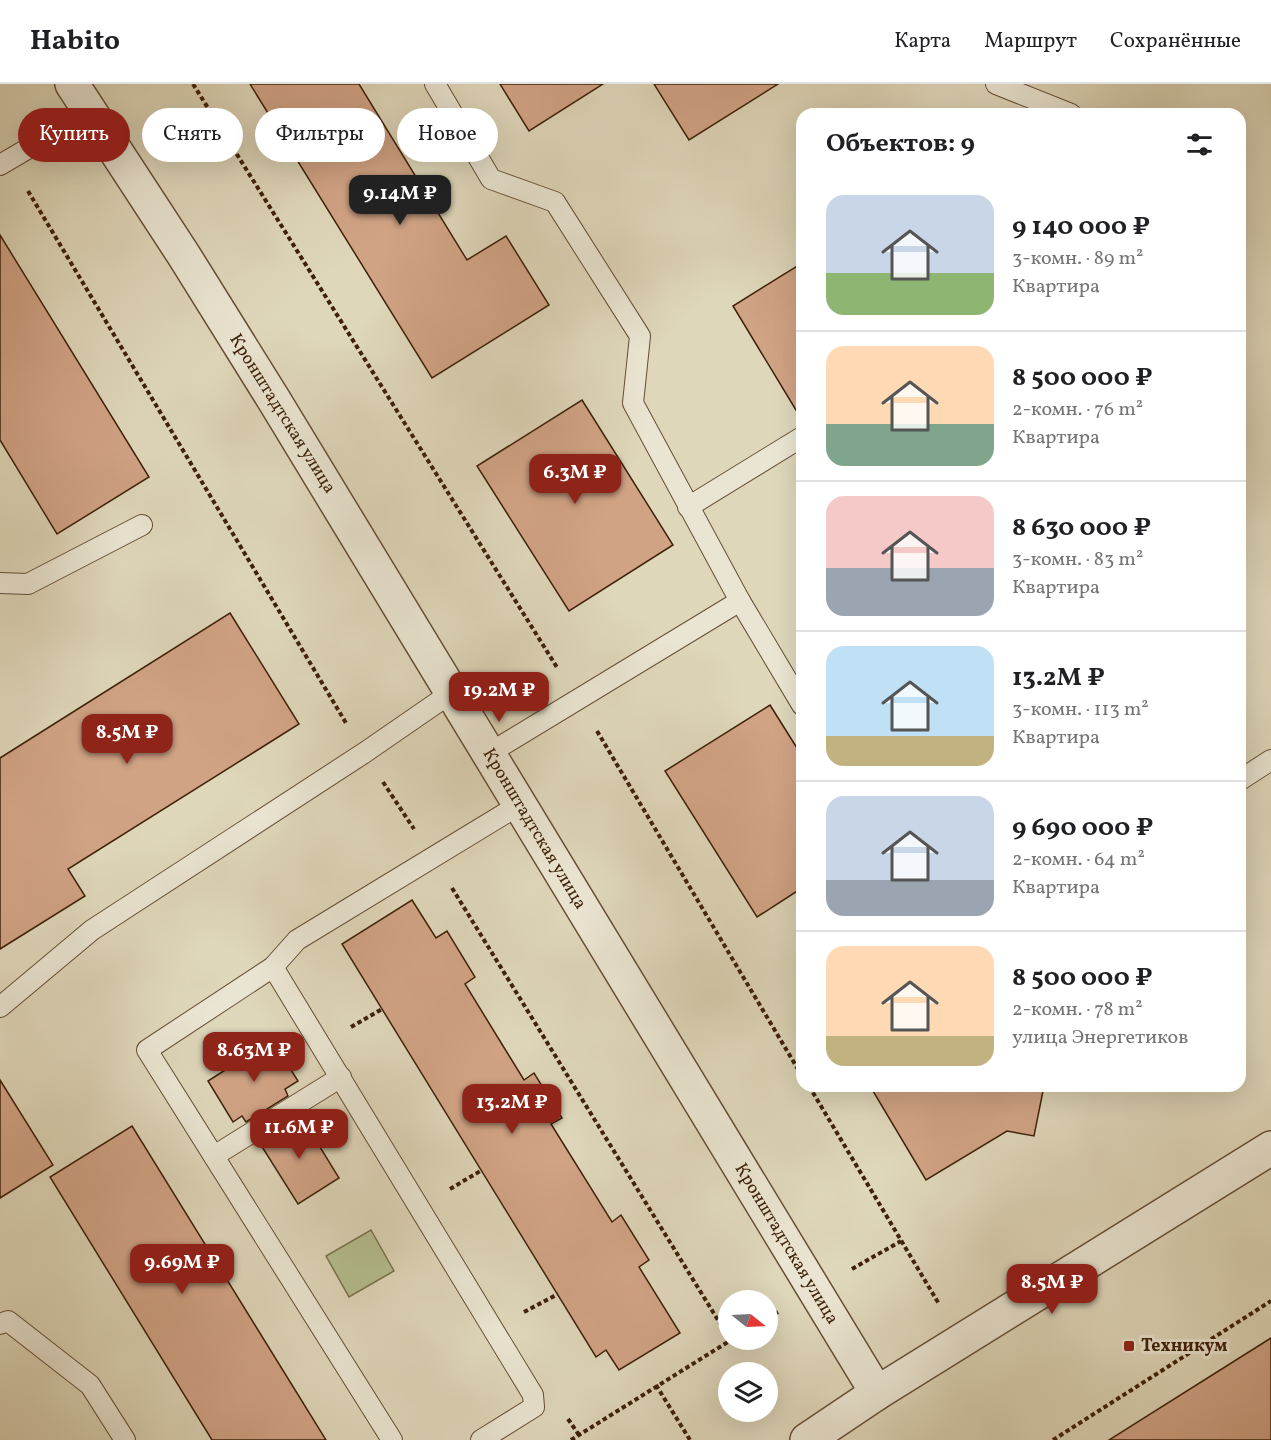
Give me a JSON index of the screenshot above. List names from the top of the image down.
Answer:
{
  "streets": {
    "street": ["Кронштадтская улица"]
  },
  "places": {
    "transit": ["Техникум"]
  },
  "north": "right",
  "page": {
    "header": "Habito",
    "nav": ["Карта", "Маршрут", "Сохранённые"],
    "chip": [
      "Купить",
      "Снять",
      "Фильтры",
      "Новое"
    ],
    "heading": "Объектов: 9",
    "price": [
      "9.14M ₽",
      "6.3M ₽",
      "19.2M ₽",
      "8.5M ₽",
      "8.63M ₽",
      "13.2M ₽",
      "11.6M ₽",
      "9.69M ₽",
      "8.5M ₽"
    ],
    "list": [
      {
        "name": "9 140 000 ₽",
        "note": "3-комн. · 89 m² · Квартира"
      },
      {
        "name": "8 500 000 ₽",
        "note": "2-комн. · 76 m² · Квартира"
      },
      {
        "name": "8 630 000 ₽",
        "note": "3-комн. · 83 m² · Квартира"
      },
      {
        "name": "13.2M ₽",
        "note": "3-комн. · 113 m² · Квартира"
      },
      {
        "name": "9 690 000 ₽",
        "note": "2-комн. · 64 m² · Квартира"
      },
      {
        "name": "8 500 000 ₽",
        "note": "2-комн. · 78 m² · улица Энергетиков"
      }
    ]
  }
}
